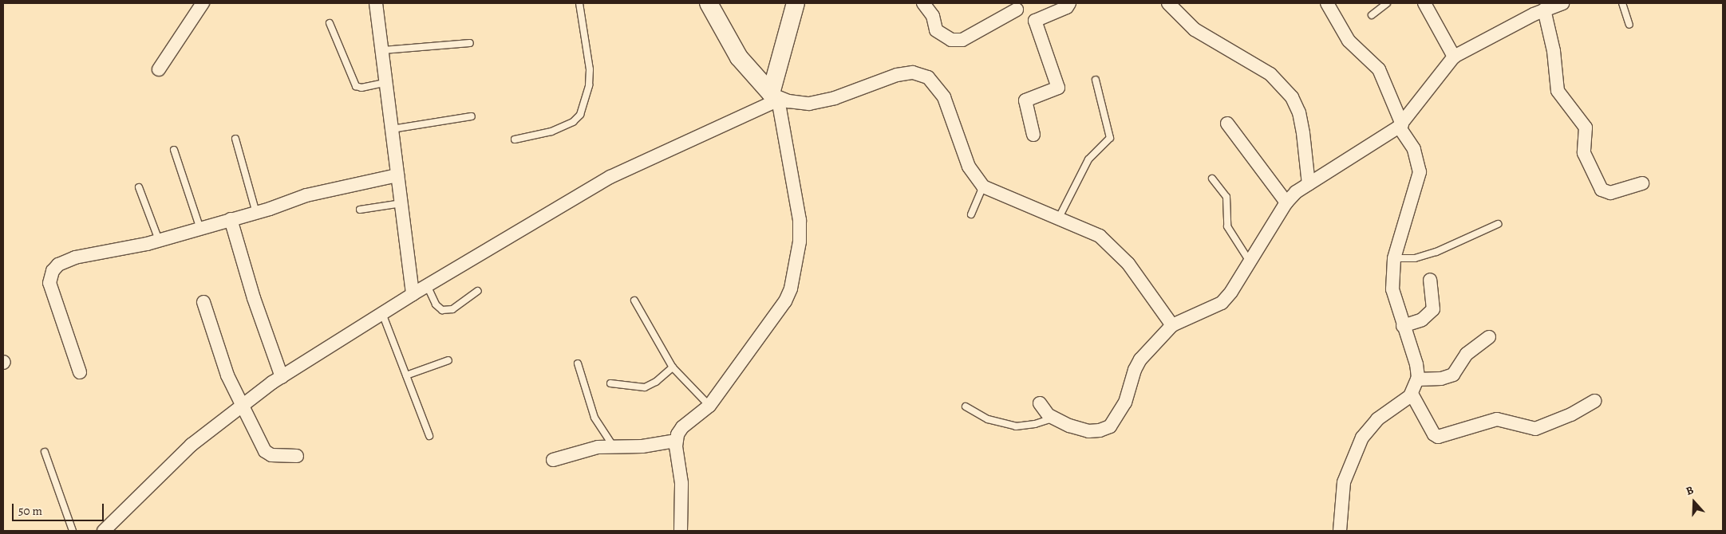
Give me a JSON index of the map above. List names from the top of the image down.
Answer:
{
  "scale_bar": "50 m",
  "north": "top"
}
